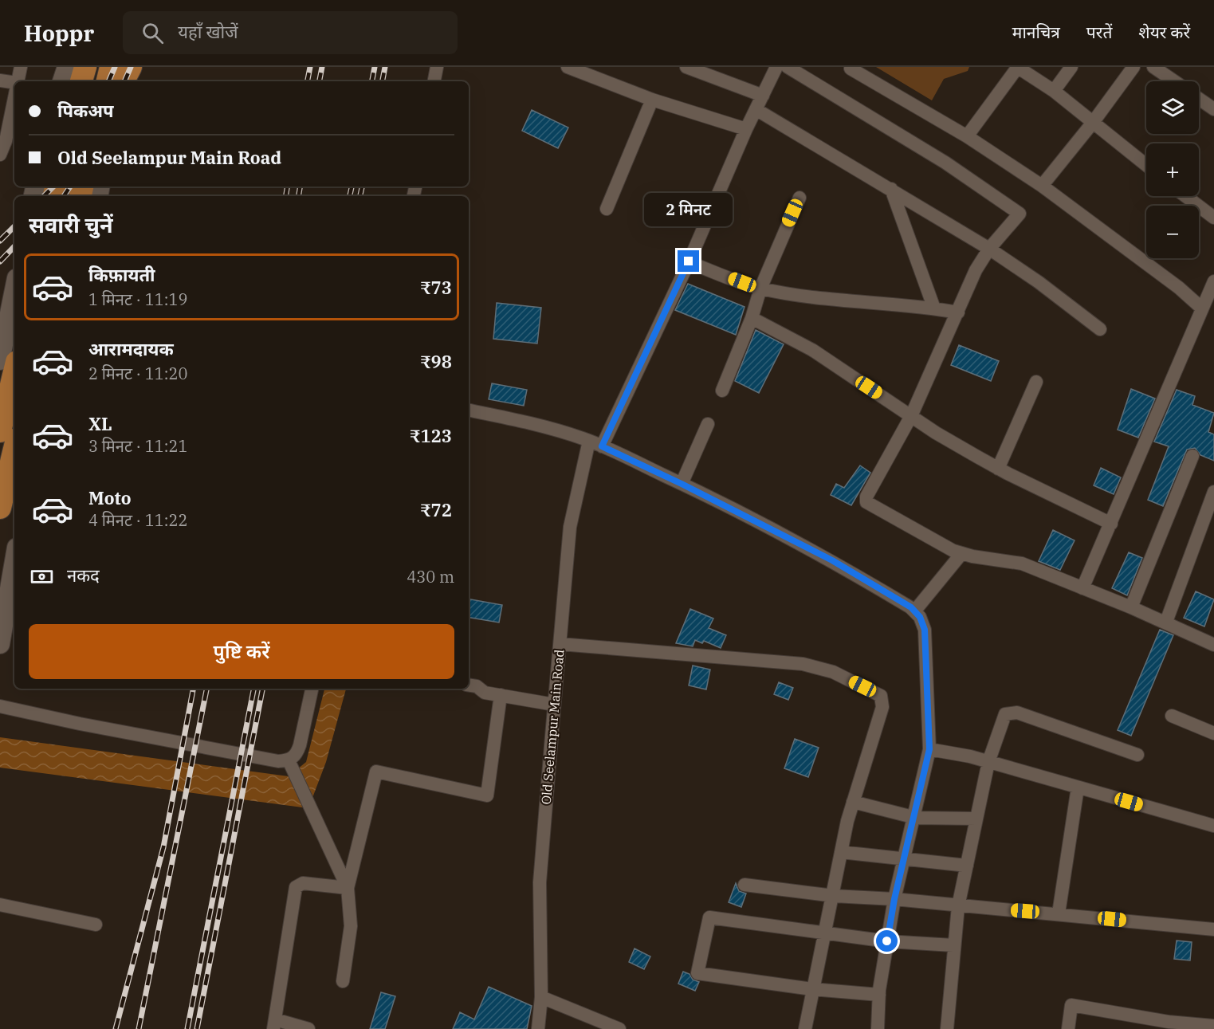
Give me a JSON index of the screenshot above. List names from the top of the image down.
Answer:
{
  "streets": {
    "street": ["Old Seelampur Main Road"]
  },
  "page": {
    "header": "Hoppr",
    "search": "यहाँ खोजें",
    "nav": ["मानचित्र", "परतें", "शेयर करें"],
    "map_buttons": ["+", "−"],
    "banner": ["पिकअप", "Old Seelampur Main Road"],
    "bubble": "2 मिनट",
    "heading": "सवारी चुनें",
    "list": [
      {
        "name": "किफ़ायती",
        "note": "1 मिनट · 11:19",
        "value": "₹73"
      },
      {
        "name": "आरामदायक",
        "note": "2 मिनट · 11:20",
        "value": "₹98"
      },
      {
        "name": "XL",
        "note": "3 मिनट · 11:21",
        "value": "₹123"
      },
      {
        "name": "Moto",
        "note": "4 मिनट · 11:22",
        "value": "₹72"
      }
    ],
    "pay": ["नकद", "430 m"],
    "buttons": "पुष्टि करें"
  }
}
